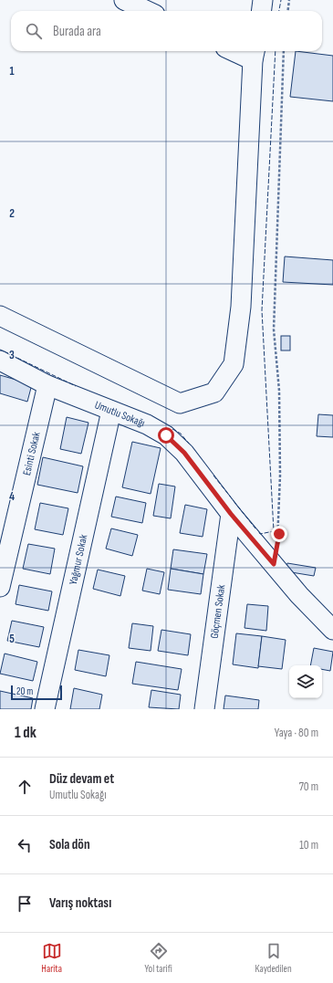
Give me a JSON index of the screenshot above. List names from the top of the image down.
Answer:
{
  "streets": {
    "street": [
      "Umutlu Sokağı",
      "Esinti Sokak",
      "Yağmur Sokak",
      "Göçmen Sokak"
    ]
  },
  "crossings": [
    ["Umutlu Sokağı", "Esinti Sokak"],
    ["Umutlu Sokağı", "Yağmur Sokak"],
    ["Umutlu Sokağı", "Göçmen Sokak"]
  ],
  "scale_bar": "20 m",
  "page": {
    "search": "Burada ara",
    "scale": "20 m",
    "heading": ["1 dk", "Yaya · 80 m"],
    "list": [
      ["Düz devam et", "Umutlu Sokağı", "70 m"],
      ["Sola dön", "10 m"],
      "Varış noktası"
    ],
    "nav": ["Harita", "Yol tarifi", "Kaydedilen"]
  },
  "grid": {
    "rows": [
      "1",
      "2",
      "3",
      "4",
      "5"
    ]
  }
}
